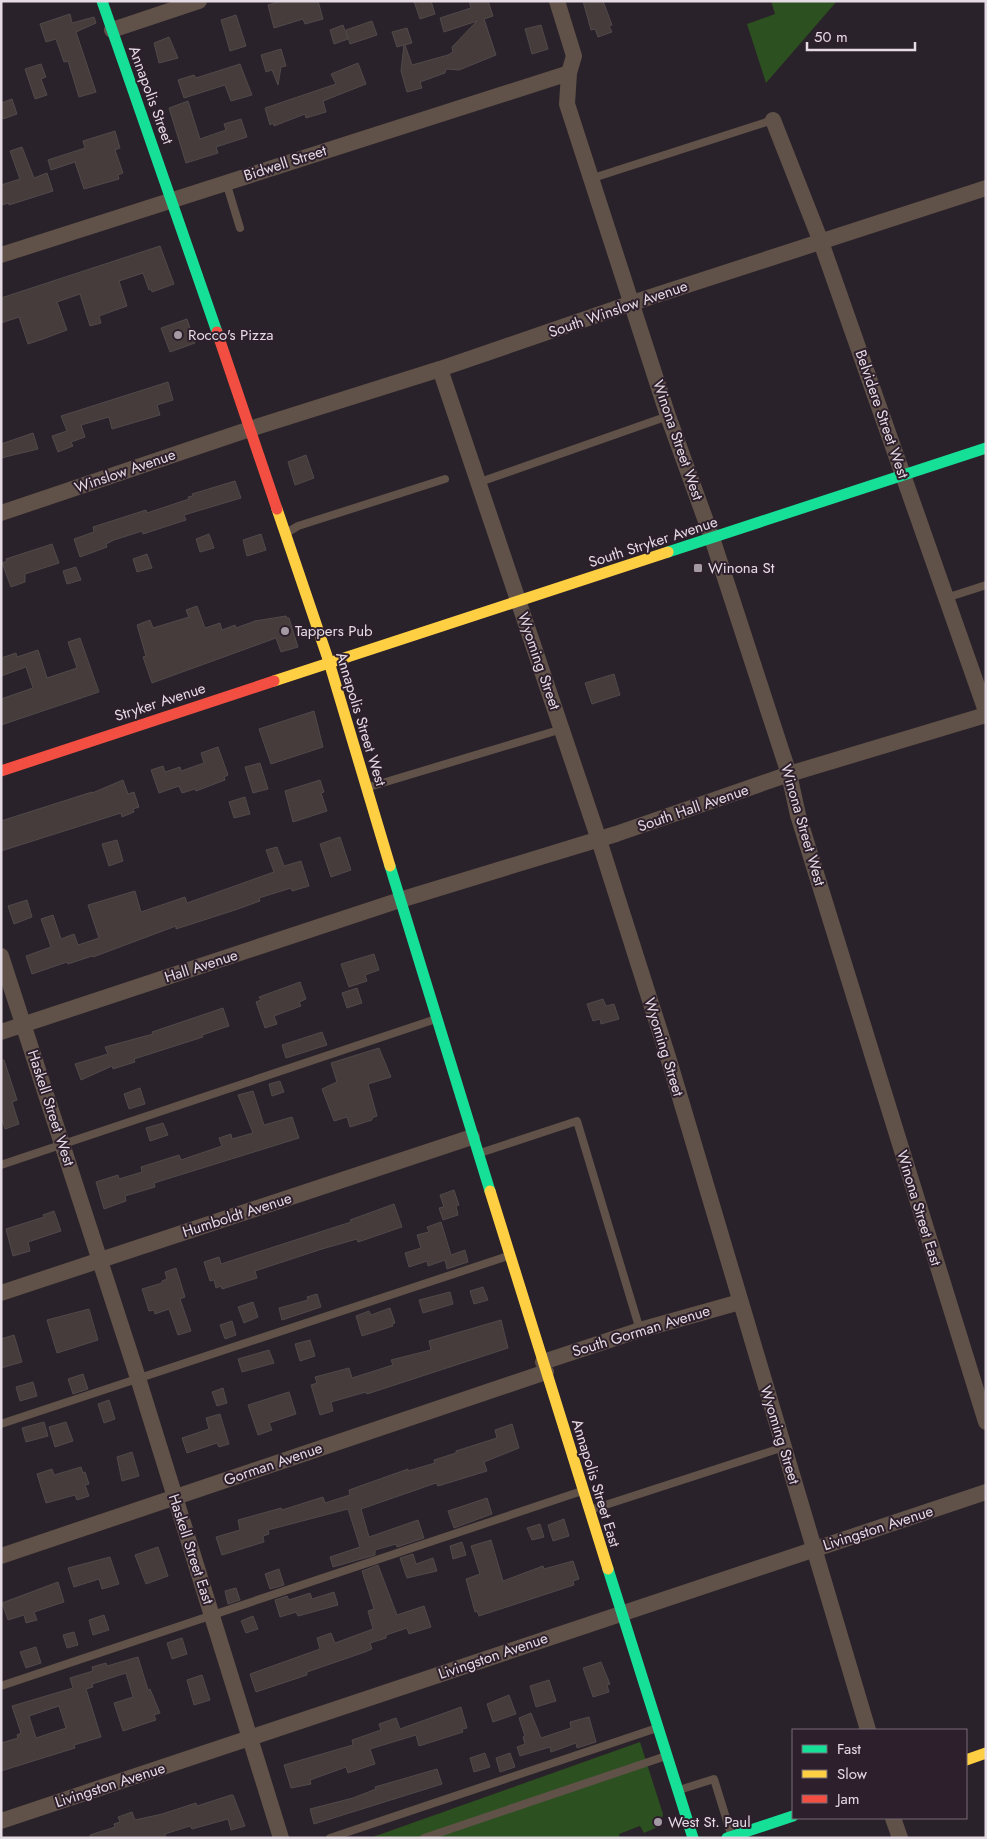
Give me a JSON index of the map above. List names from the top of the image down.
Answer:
{
  "streets": {
    "street": [
      "Annapolis Street",
      "Bidwell Street",
      "South Winslow Avenue",
      "Belvidere Street West",
      "Winona Street West",
      "Winslow Avenue",
      "South Stryker Avenue",
      "Wyoming Street",
      "Stryker Avenue",
      "Annapolis Street West",
      "South Hall Avenue",
      "Hall Avenue",
      "Haskell Street West",
      "Winona Street East",
      "Humboldt Avenue",
      "South Gorman Avenue",
      "Gorman Avenue",
      "Annapolis Street East",
      "Livingston Avenue",
      "Haskell Street East"
    ]
  },
  "crossings": [
    ["Annapolis Street", "Bidwell Street"],
    ["Annapolis Street", "Annapolis Street West"],
    ["Bidwell Street", "Winona Street West"],
    ["Bidwell Street", "Annapolis Street West"],
    ["South Winslow Avenue", "Belvidere Street West"],
    ["South Winslow Avenue", "Winona Street West"],
    ["South Winslow Avenue", "Winslow Avenue"],
    ["South Winslow Avenue", "Wyoming Street"],
    ["South Winslow Avenue", "Annapolis Street West"],
    ["Belvidere Street West", "South Stryker Avenue"],
    ["Winona Street West", "South Stryker Avenue"],
    ["Winona Street West", "South Hall Avenue"],
    ["Winona Street West", "Winona Street East"],
    ["Winslow Avenue", "Annapolis Street West"],
    ["South Stryker Avenue", "Wyoming Street"],
    ["South Stryker Avenue", "Stryker Avenue"],
    ["South Stryker Avenue", "Annapolis Street West"],
    ["Wyoming Street", "South Hall Avenue"],
    ["Wyoming Street", "South Gorman Avenue"],
    ["Wyoming Street", "Livingston Avenue"],
    ["Stryker Avenue", "Annapolis Street West"],
    ["Annapolis Street West", "South Hall Avenue"],
    ["Annapolis Street West", "Hall Avenue"],
    ["Annapolis Street West", "Humboldt Avenue"],
    ["Annapolis Street West", "Annapolis Street East"],
    ["South Hall Avenue", "Hall Avenue"],
    ["Hall Avenue", "Haskell Street West"],
    ["Haskell Street West", "Humboldt Avenue"],
    ["Haskell Street West", "Haskell Street East"],
    ["Humboldt Avenue", "Annapolis Street East"],
    ["Humboldt Avenue", "Haskell Street East"],
    ["South Gorman Avenue", "Gorman Avenue"],
    ["South Gorman Avenue", "Annapolis Street East"],
    ["Gorman Avenue", "Annapolis Street East"],
    ["Gorman Avenue", "Haskell Street East"],
    ["Annapolis Street East", "Livingston Avenue"],
    ["Livingston Avenue", "Haskell Street East"]
  ],
  "places": {
    "other": ["Rocco's Pizza", "Tappers Pub", "West St. Paul"],
    "transit": ["Winona St"]
  },
  "legend": ["Fast", "Slow", "Jam"],
  "scale_bar": "50 m"
}
